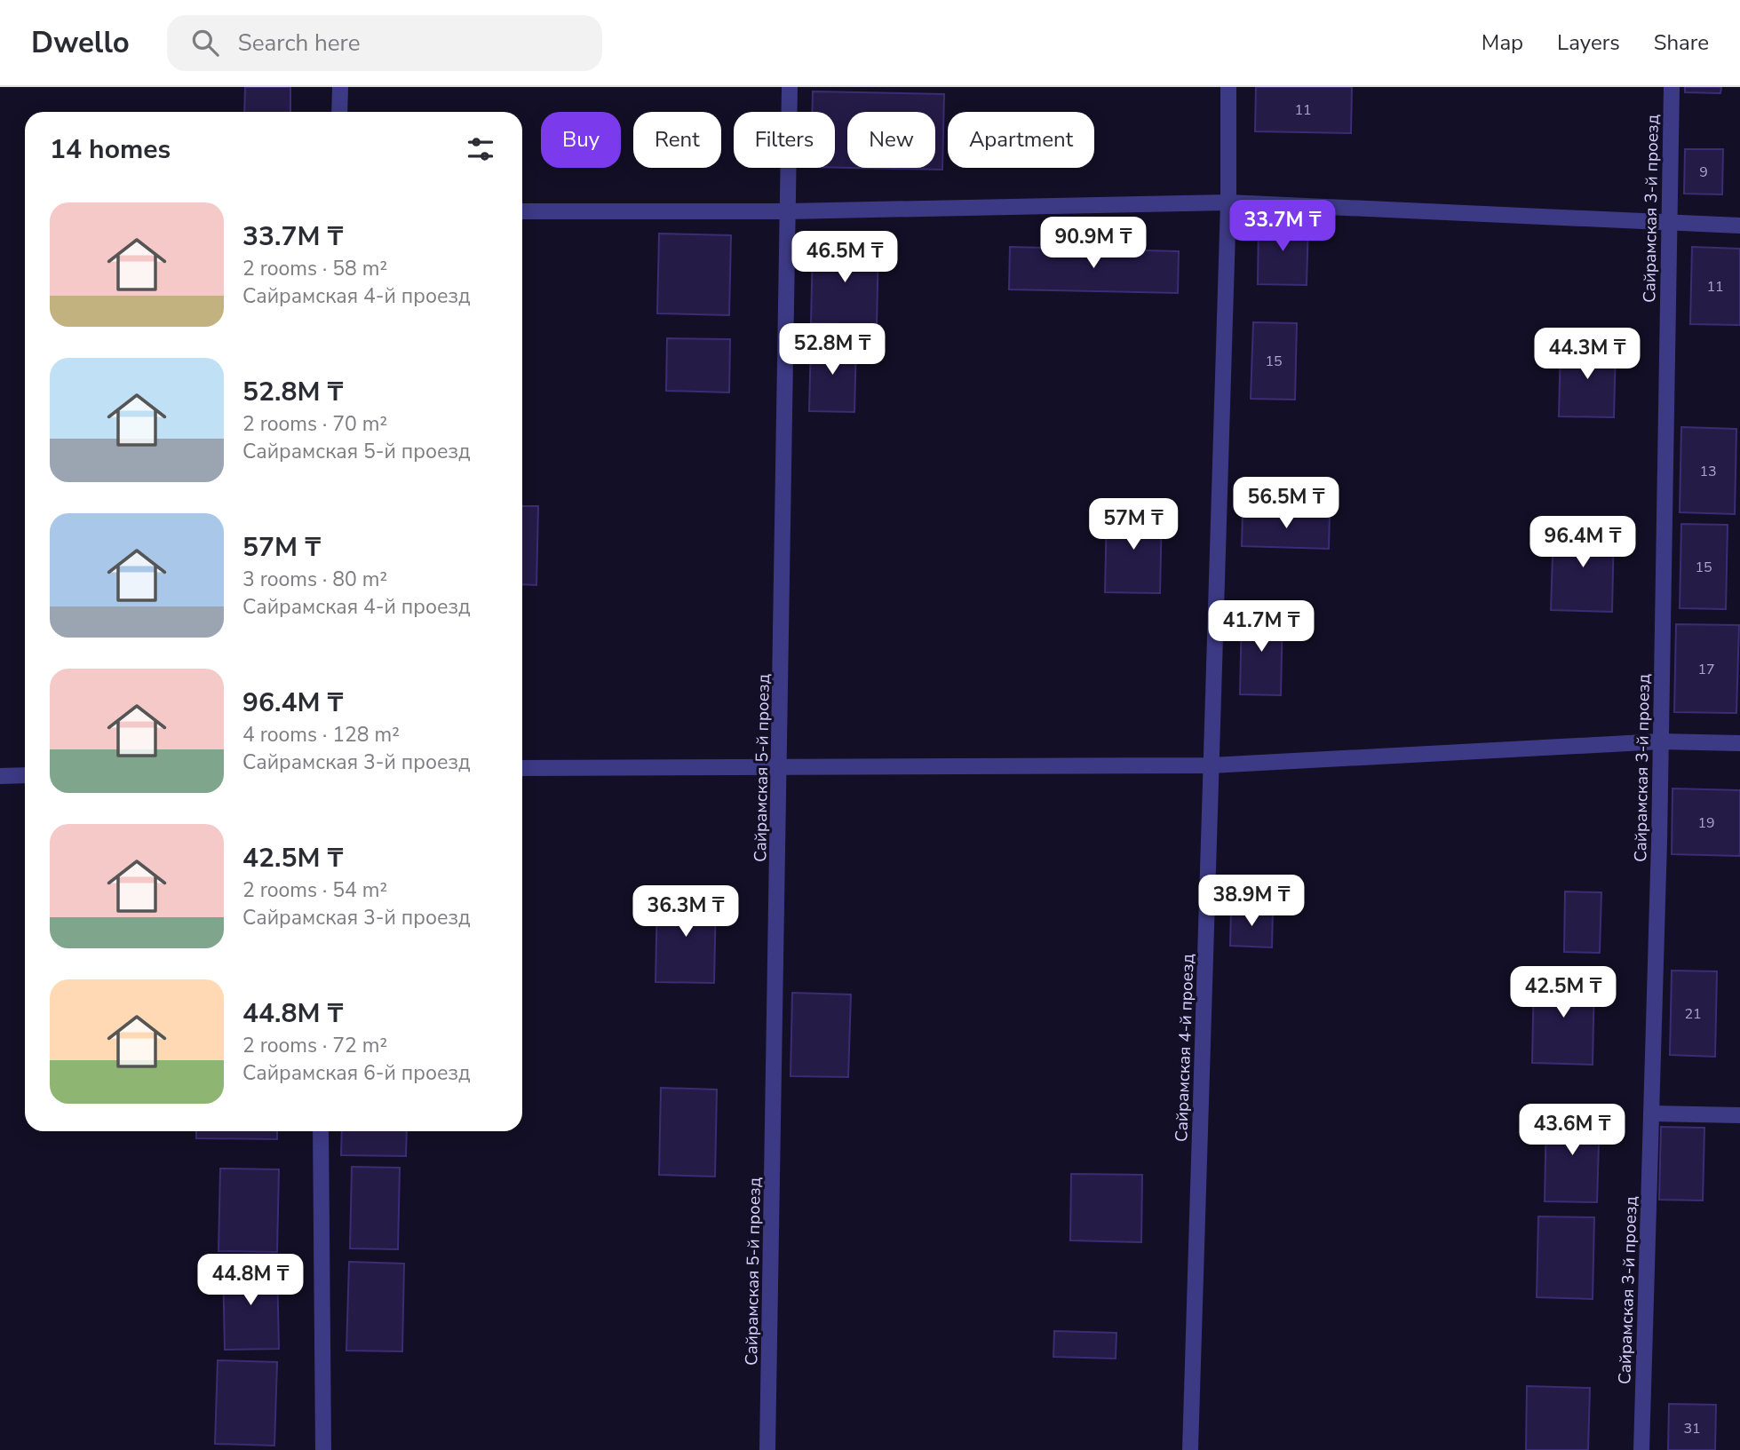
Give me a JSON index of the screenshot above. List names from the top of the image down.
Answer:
{
  "streets": {
    "street": ["Сайрамская 3-й проезд", "Сайрамская 5-й проезд", "Сайрамская 4-й проезд"]
  },
  "house_numbers": [
    "11",
    "9",
    "11",
    "15",
    "13",
    "15",
    "17",
    "19",
    "21",
    "31"
  ],
  "page": {
    "header": "Dwello",
    "search": "Search here",
    "nav": ["Map", "Layers", "Share"],
    "chip": [
      "Buy",
      "Rent",
      "Filters",
      "New",
      "Apartment"
    ],
    "heading": "14 homes",
    "list": [
      {
        "name": "33.7M ₸",
        "note": "2 rooms · 58 m² · Сайрамская 4-й проезд"
      },
      {
        "name": "52.8M ₸",
        "note": "2 rooms · 70 m² · Сайрамская 5-й проезд"
      },
      {
        "name": "57M ₸",
        "note": "3 rooms · 80 m² · Сайрамская 4-й проезд"
      },
      {
        "name": "96.4M ₸",
        "note": "4 rooms · 128 m² · Сайрамская 3-й проезд"
      },
      {
        "name": "42.5M ₸",
        "note": "2 rooms · 54 m² · Сайрамская 3-й проезд"
      },
      {
        "name": "44.8M ₸",
        "note": "2 rooms · 72 m² · Сайрамская 6-й проезд"
      }
    ],
    "price": [
      "33.7M ₸",
      "90.9M ₸",
      "46.5M ₸",
      "52.8M ₸",
      "44.3M ₸",
      "56.5M ₸",
      "57M ₸",
      "96.4M ₸",
      "41.7M ₸",
      "38.9M ₸",
      "36.3M ₸",
      "42.5M ₸",
      "43.6M ₸",
      "44.8M ₸"
    ]
  }
}
